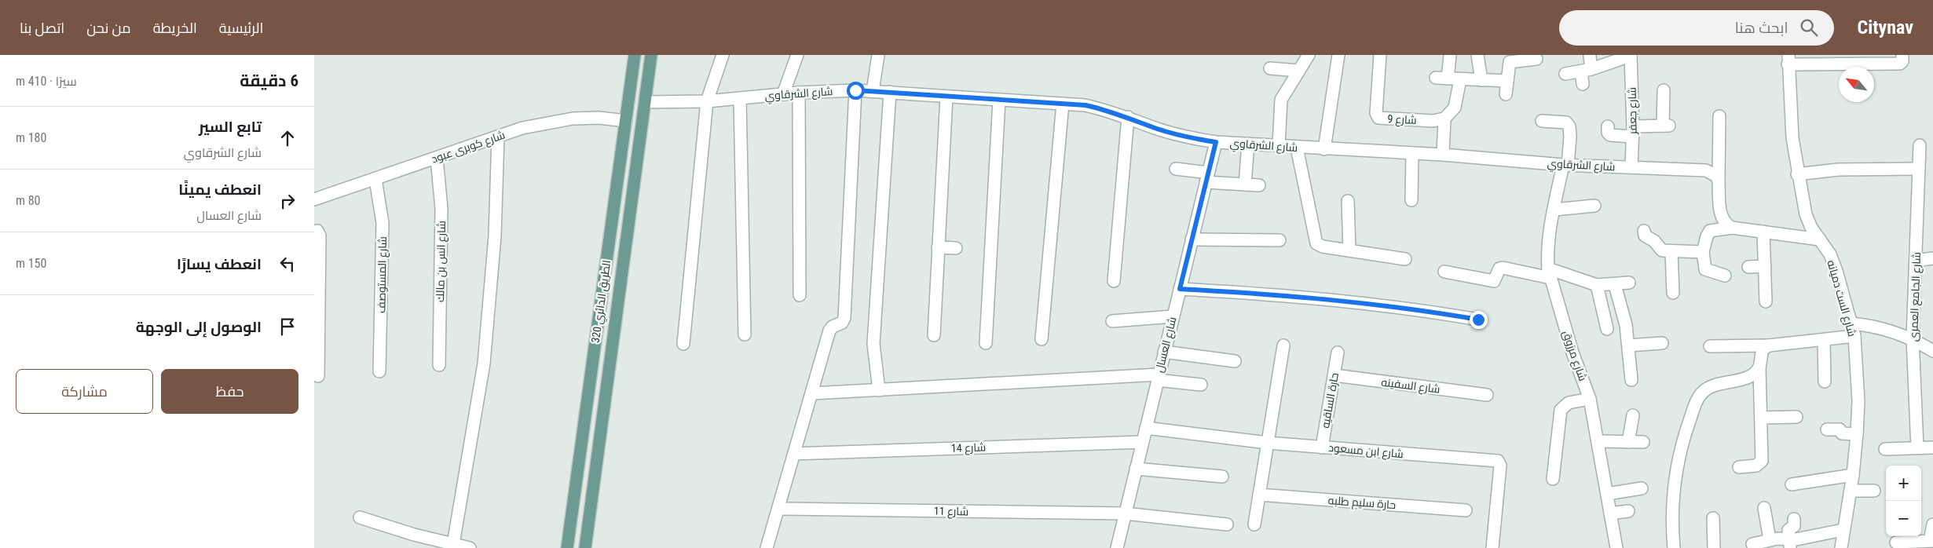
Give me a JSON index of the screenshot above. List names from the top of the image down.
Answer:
{
  "streets": {
    "main road": ["الطريق الدائري 320"],
    "street": [
      "شارع الشرقاوي",
      "شارع جعفر",
      "شارع 9",
      "شارع كوبرى عبود",
      "شارع انس بن مالك",
      "شارع المستوصف",
      "شارع الجامع العمرى",
      "شارع الست دميانه",
      "شارع العسال",
      "شارع مرزوق",
      "شارع السفينه",
      "حارة الساقيه",
      "شارع 14",
      "شارع ابن مسعود",
      "حارة سليم طلبه",
      "شارع 11"
    ]
  },
  "crossings": [
    ["شارع الشرقاوي", "شارع جعفر"],
    ["شارع الشرقاوي", "الطريق الدائري 320"],
    ["شارع الشرقاوي", "شارع العسال"],
    ["شارع الشرقاوي", "شارع مرزوق"],
    ["شارع كوبرى عبود", "شارع انس بن مالك"],
    ["شارع كوبرى عبود", "شارع المستوصف"],
    ["شارع كوبرى عبود", "الطريق الدائري 320"],
    ["شارع العسال", "شارع 14"],
    ["شارع العسال", "شارع ابن مسعود"],
    ["شارع العسال", "شارع 11"],
    ["شارع السفينه", "حارة الساقيه"],
    ["حارة الساقيه", "شارع ابن مسعود"]
  ],
  "north": "top left",
  "page": {
    "header": "Citynav",
    "search": "ابحث هنا",
    "nav": [
      "الرئيسية",
      "الخريطة",
      "من نحن",
      "اتصل بنا"
    ],
    "heading": ["6 دقيقة", "سيرًا · 410 m"],
    "list": [
      ["تابع السير", "شارع الشرقاوي", "180 m"],
      ["انعطف يمينًا", "شارع العسال", "80 m"],
      ["انعطف يسارًا", "150 m"],
      "الوصول إلى الوجهة"
    ],
    "buttons": ["حفظ", "مشاركة"],
    "map_buttons": ["+", "−"]
  }
}
